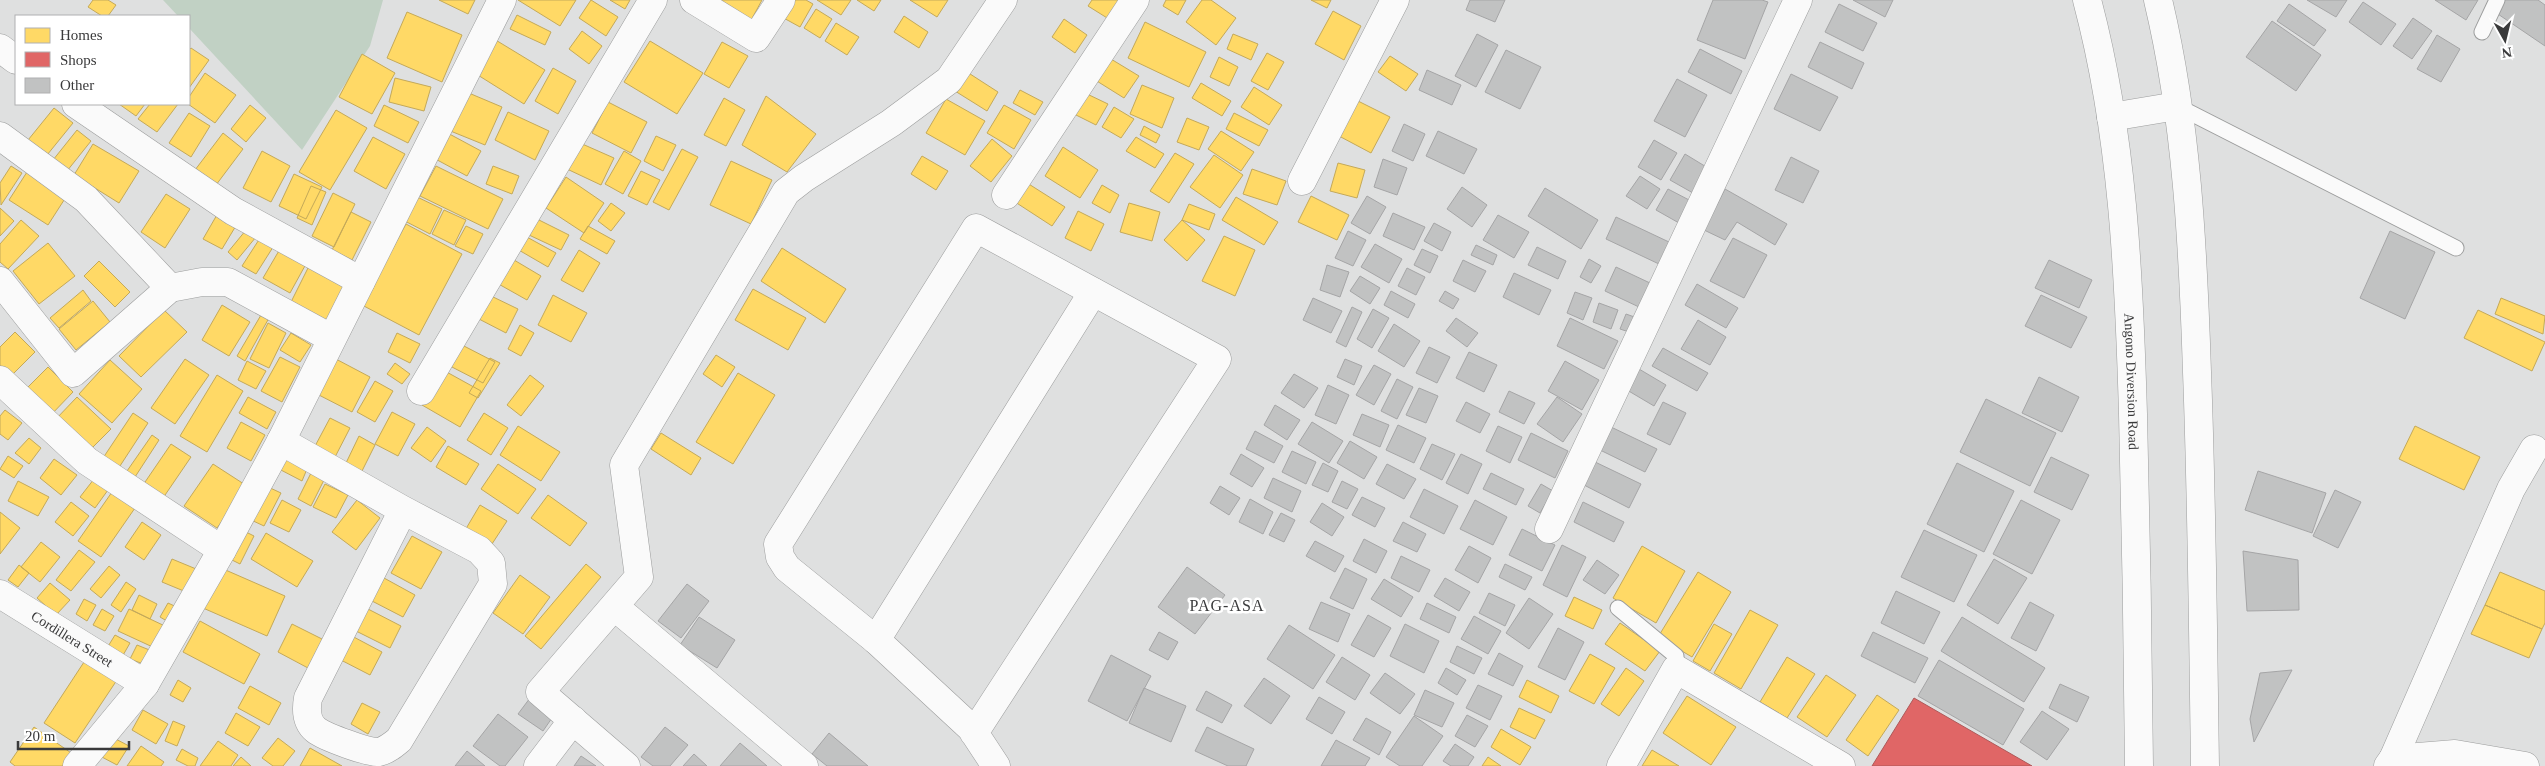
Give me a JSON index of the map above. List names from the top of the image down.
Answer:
{
  "streets": {
    "street": ["Angono Diversion Road", "Cordillera Street"]
  },
  "districts": ["PAG-ASA"],
  "legend": ["Homes", "Shops", "Other"],
  "scale_bar": "20 m",
  "north": "bottom"
}
